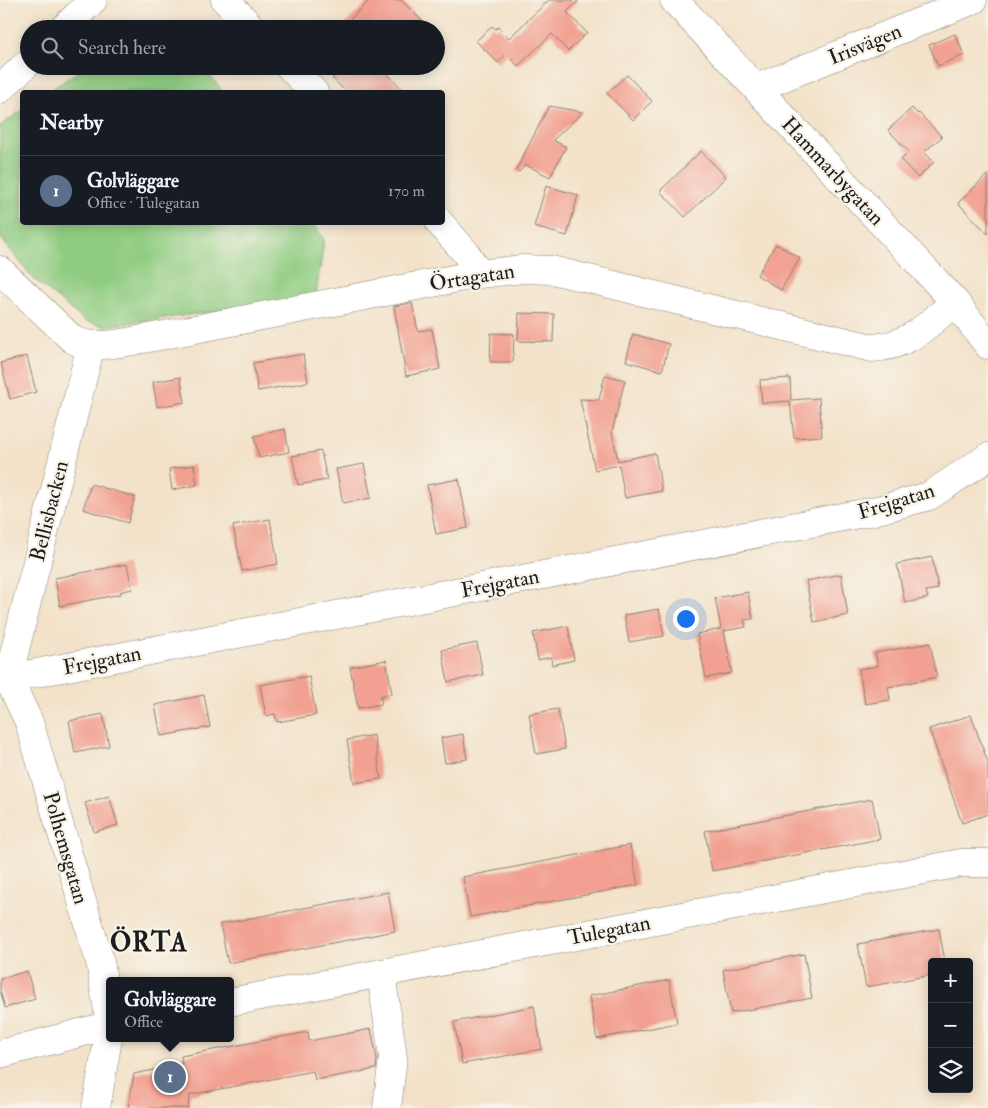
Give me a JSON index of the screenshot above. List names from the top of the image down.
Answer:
{
  "streets": {
    "street": [
      "Irisvägen",
      "Hammarbygatan",
      "Örtagatan",
      "Frejgatan",
      "Bellisbacken",
      "Polhemsgatan",
      "Tulegatan"
    ]
  },
  "crossings": [
    ["Irisvägen", "Hammarbygatan"],
    ["Hammarbygatan", "Örtagatan"],
    ["Örtagatan", "Bellisbacken"],
    ["Frejgatan", "Bellisbacken"],
    ["Frejgatan", "Polhemsgatan"],
    ["Bellisbacken", "Polhemsgatan"]
  ],
  "districts": ["ÖRTA"],
  "page": {
    "search": "Search here",
    "heading": "Nearby",
    "list": [
      {
        "mark": "1",
        "name": "Golvläggare",
        "note": "Office · Tulegatan",
        "value": "170 m"
      }
    ],
    "map_buttons": ["+", "−"],
    "popup": ["Golvläggare", "Office"],
    "pins": "1"
  }
}
